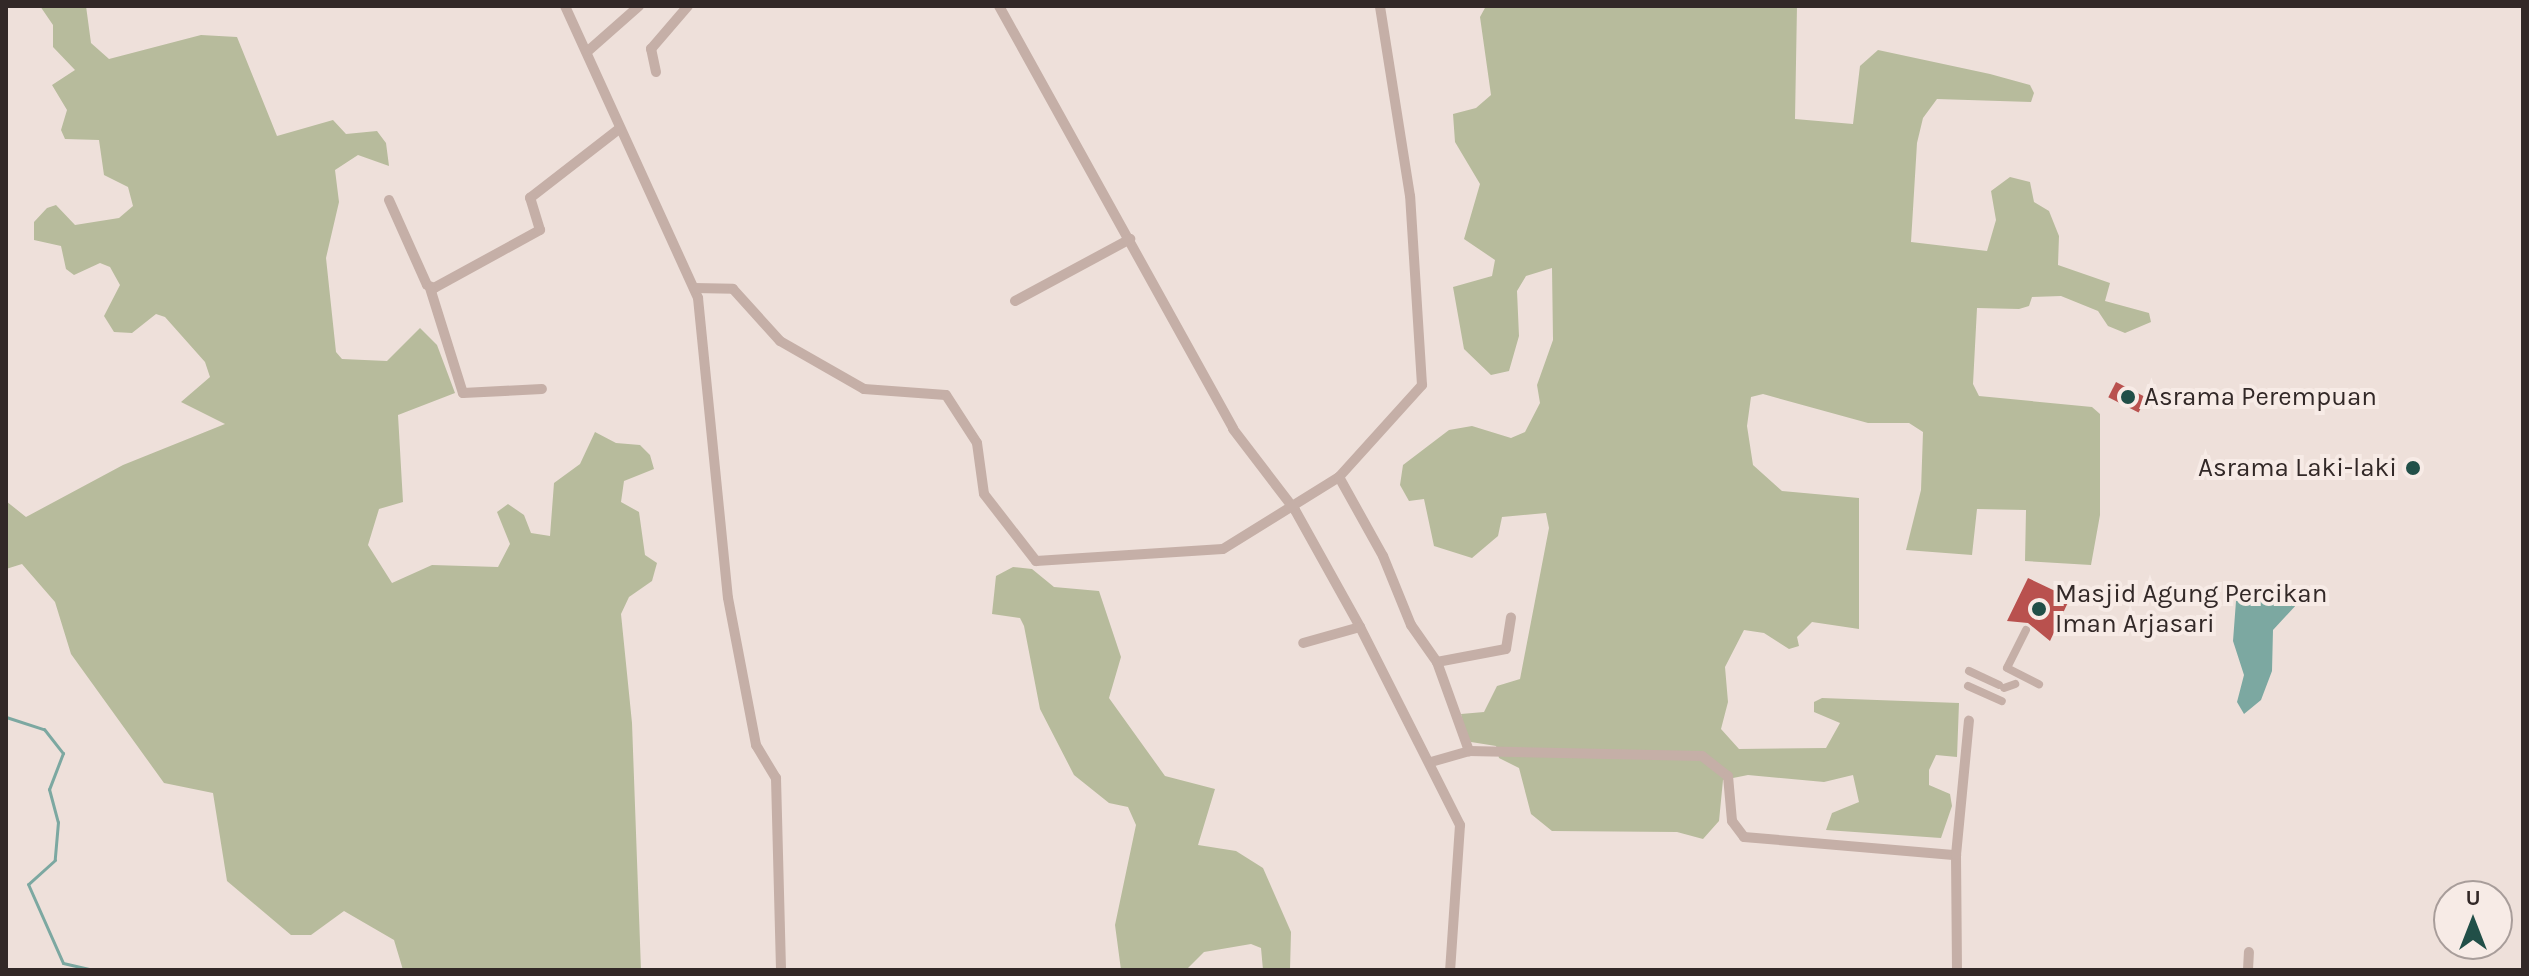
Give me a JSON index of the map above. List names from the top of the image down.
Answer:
{
  "places": ["Asrama Perempuan", "Asrama Laki-laki", "Masjid Agung Percikan Iman Arjasari"],
  "north": "top"
}
